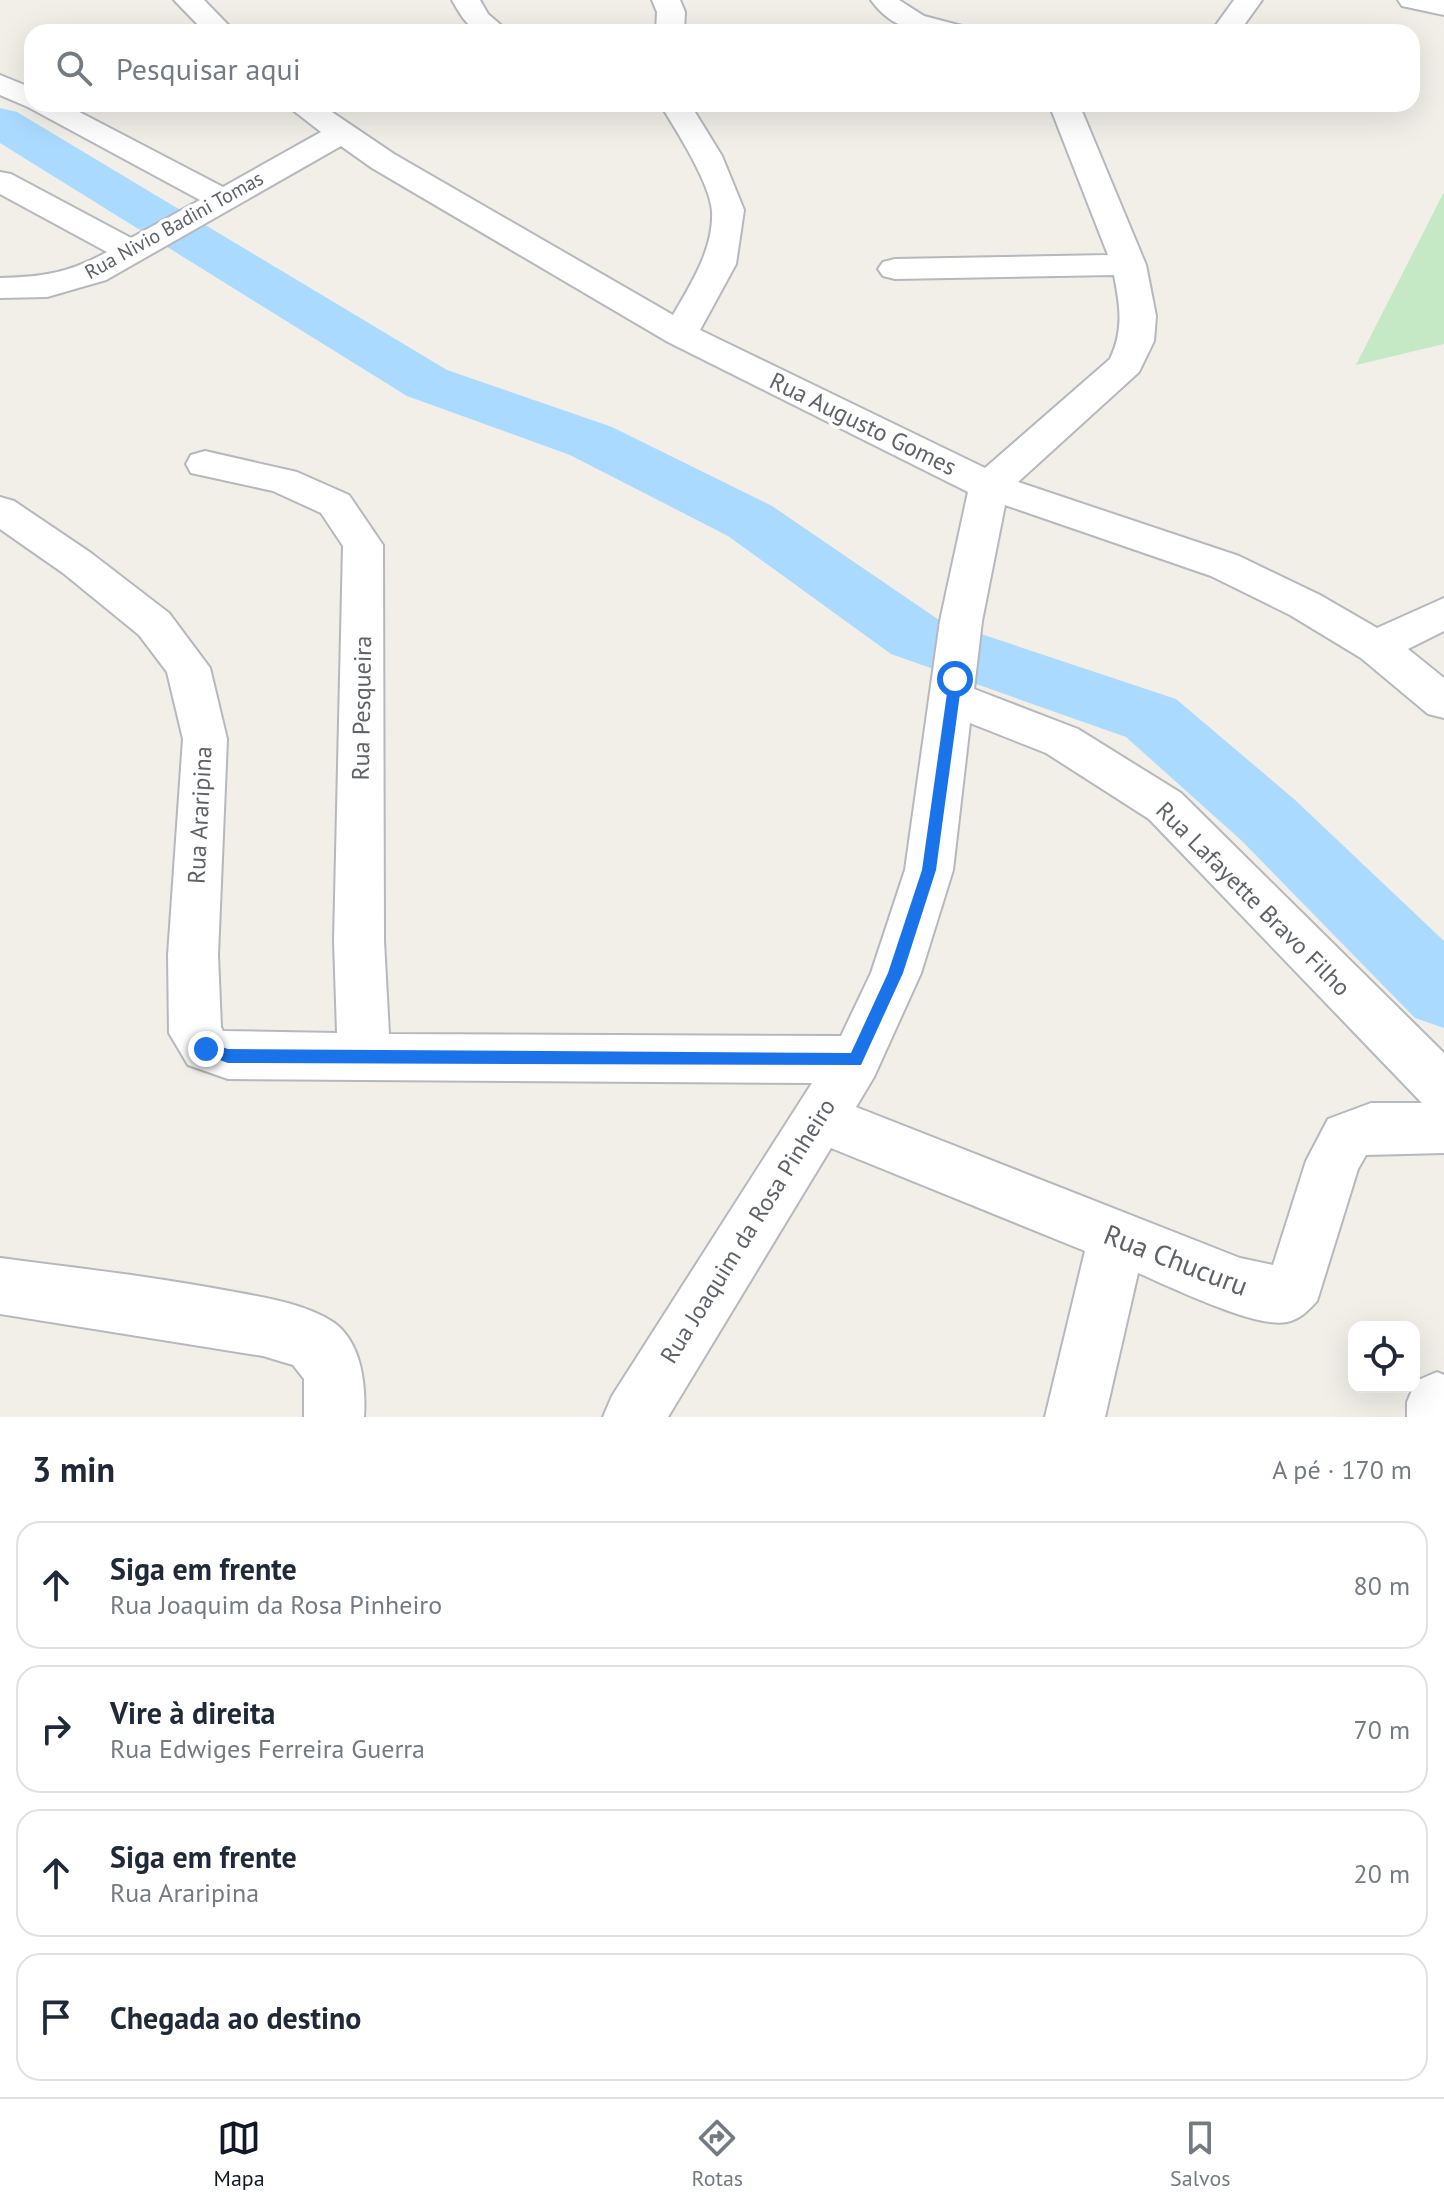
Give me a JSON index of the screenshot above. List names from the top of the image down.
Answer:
{
  "streets": {
    "street": [
      "Rua Nivio Badini Tomas",
      "Rua Augusto Gomes",
      "Rua Pesqueira",
      "Rua Araripina",
      "Rua Lafayette Bravo Filho",
      "Rua Joaquim da Rosa Pinheiro",
      "Rua Chucuru"
    ]
  },
  "crossings": [
    ["Rua Nivio Badini Tomas", "Rua Augusto Gomes"],
    ["Rua Augusto Gomes", "Rua Joaquim da Rosa Pinheiro"],
    ["Rua Pesqueira", "Rua Araripina"],
    ["Rua Araripina", "Rua Joaquim da Rosa Pinheiro"],
    ["Rua Lafayette Bravo Filho", "Rua Joaquim da Rosa Pinheiro"],
    ["Rua Joaquim da Rosa Pinheiro", "Rua Chucuru"]
  ],
  "page": {
    "search": "Pesquisar aqui",
    "heading": ["3 min", "A pé · 170 m"],
    "list": [
      ["Siga em frente", "Rua Joaquim da Rosa Pinheiro", "80 m"],
      ["Vire à direita", "Rua Edwiges Ferreira Guerra", "70 m"],
      ["Siga em frente", "Rua Araripina", "20 m"],
      "Chegada ao destino"
    ],
    "nav": ["Mapa", "Rotas", "Salvos"]
  }
}
